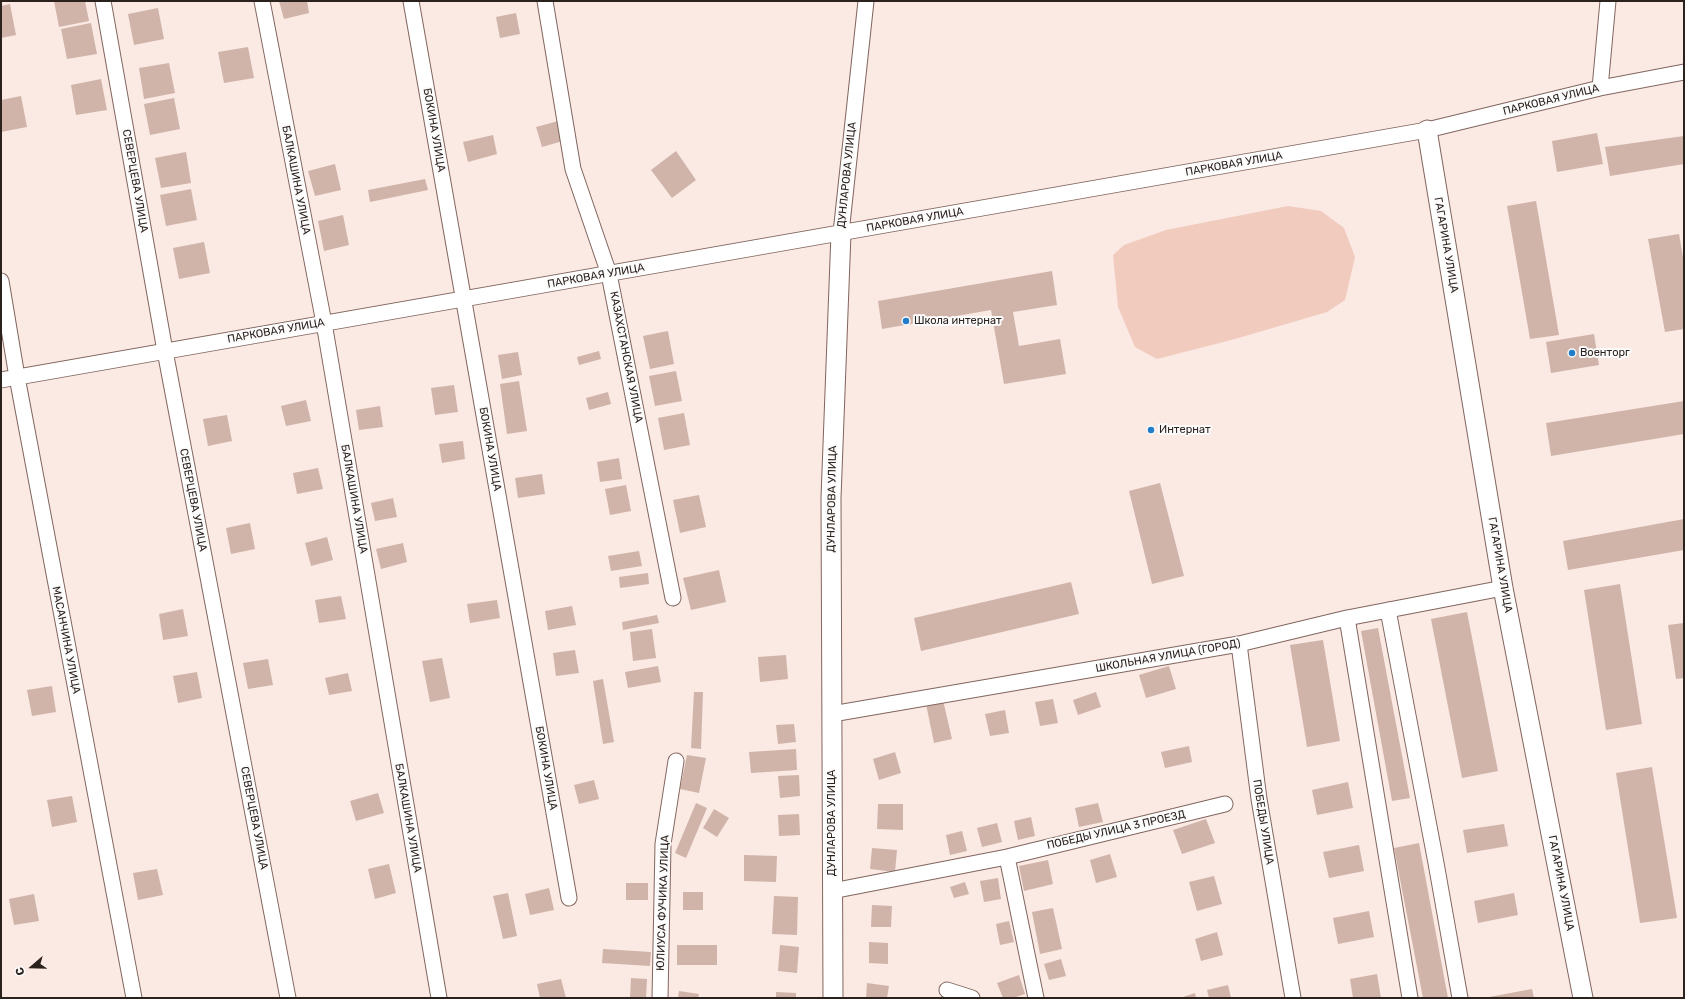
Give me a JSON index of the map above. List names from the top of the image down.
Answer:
{
  "streets": {
    "main road": ["ДУНЛАРОВА УЛИЦА", "ГАГАРИНА УЛИЦА"],
    "street": [
      "ПАРКОВАЯ УЛИЦА",
      "БОКИНА УЛИЦА",
      "БАЛКАШИНА УЛИЦА",
      "СЕВЕРЦЕВА УЛИЦА",
      "КАЗАХСТАНСКАЯ УЛИЦА",
      "МАСАНЧИНА УЛИЦА",
      "ШКОЛЬНАЯ УЛИЦА (ГОРОД)",
      "ПОБЕДЫ УЛИЦА",
      "ПОБЕДЫ УЛИЦА 3 ПРОЕЗД",
      "ЮЛИУСА ФУЧИКА УЛИЦА"
    ]
  },
  "crossings": [
    ["ПАРКОВАЯ УЛИЦА", "БОКИНА УЛИЦА"],
    ["ПАРКОВАЯ УЛИЦА", "ДУНЛАРОВА УЛИЦА"],
    ["ПАРКОВАЯ УЛИЦА", "БАЛКАШИНА УЛИЦА"],
    ["ПАРКОВАЯ УЛИЦА", "СЕВЕРЦЕВА УЛИЦА"],
    ["ПАРКОВАЯ УЛИЦА", "ГАГАРИНА УЛИЦА"],
    ["ПАРКОВАЯ УЛИЦА", "КАЗАХСТАНСКАЯ УЛИЦА"],
    ["ПАРКОВАЯ УЛИЦА", "МАСАНЧИНА УЛИЦА"],
    ["ДУНЛАРОВА УЛИЦА", "ШКОЛЬНАЯ УЛИЦА (ГОРОД)"],
    ["ДУНЛАРОВА УЛИЦА", "ПОБЕДЫ УЛИЦА 3 ПРОЕЗД"],
    ["ГАГАРИНА УЛИЦА", "ШКОЛЬНАЯ УЛИЦА (ГОРОД)"],
    ["ШКОЛЬНАЯ УЛИЦА (ГОРОД)", "ПОБЕДЫ УЛИЦА"]
  ],
  "places": ["Школа интернат", "Военторг", "Интернат"],
  "north": "left"
}
